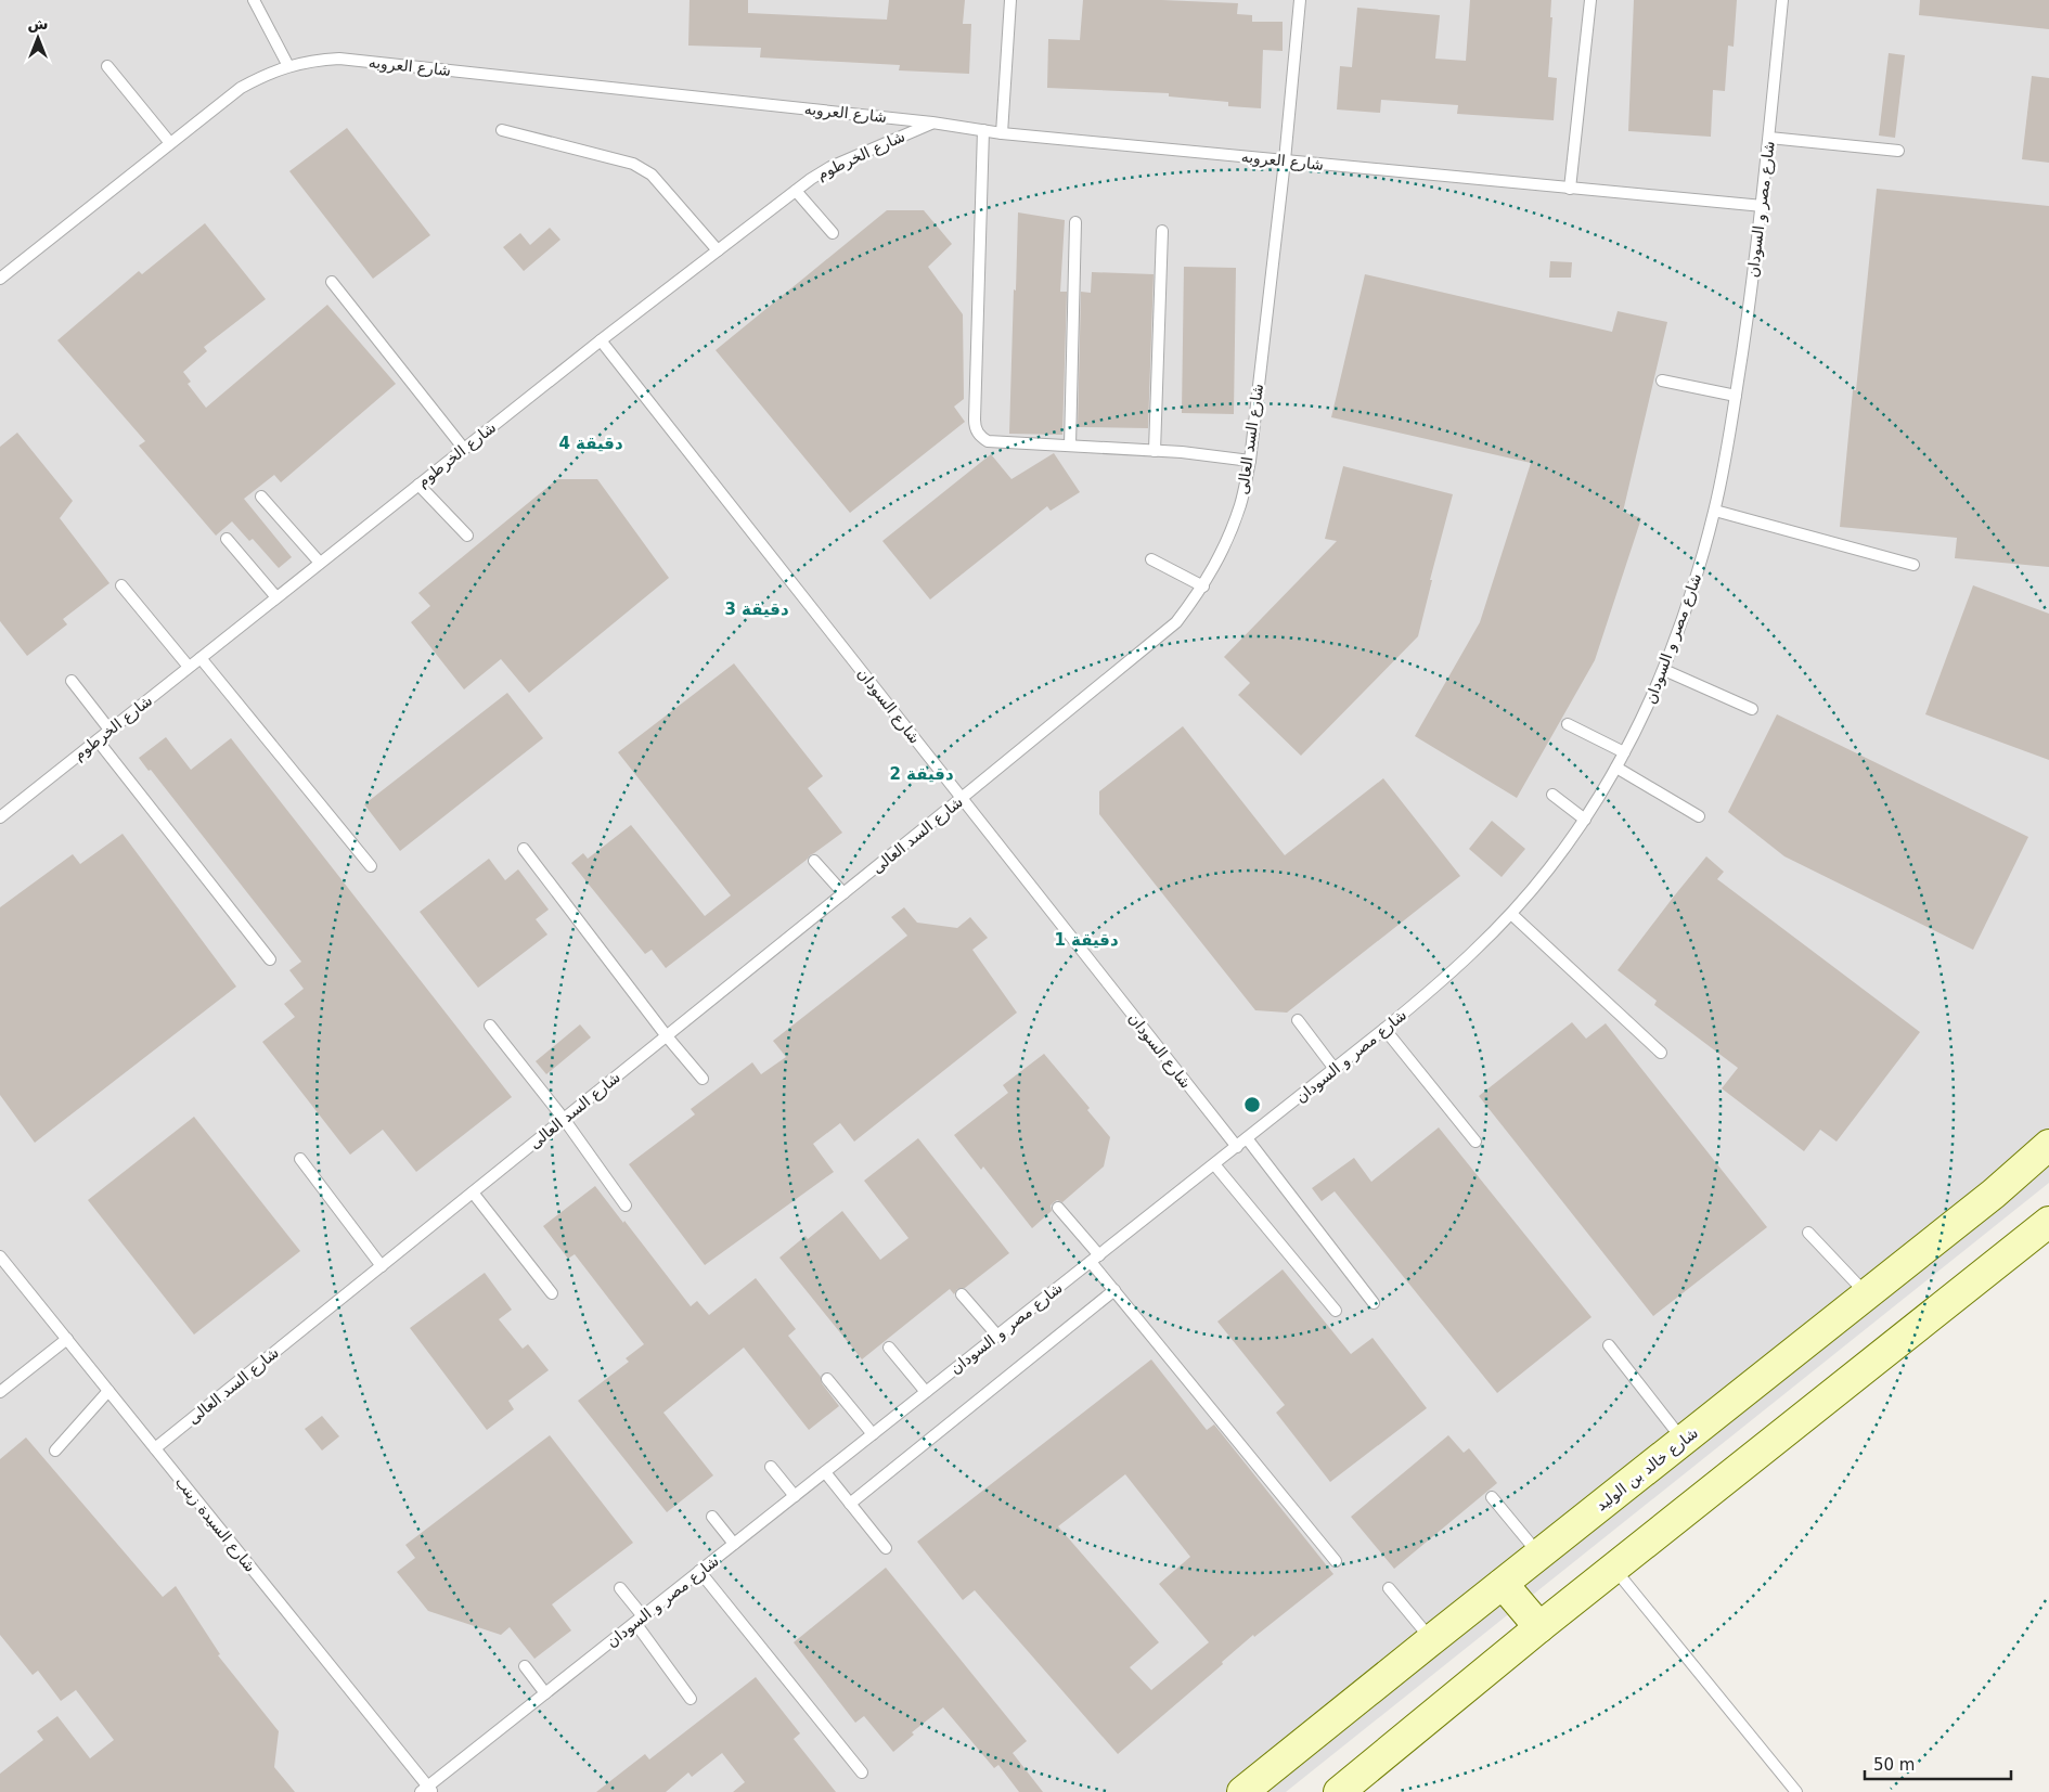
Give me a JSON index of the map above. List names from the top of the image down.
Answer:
{
  "streets": {
    "main road": ["شارع خالد بن الوليد"],
    "lane": [
      "شارع العروبه",
      "شارع الخرطوم",
      "شارع مصر و السودان",
      "شارع السد العالى",
      "شارع السودان",
      "شارع السيدة زينب"
    ]
  },
  "crossings": [
    ["شارع العروبه", "شارع الخرطوم"],
    ["شارع العروبه", "شارع مصر و السودان"],
    ["شارع العروبه", "شارع السد العالى"],
    ["شارع الخرطوم", "شارع السودان"],
    ["شارع مصر و السودان", "شارع السودان"],
    ["شارع مصر و السودان", "شارع السيدة زينب"],
    ["شارع السد العالى", "شارع السودان"],
    ["شارع السد العالى", "شارع السيدة زينب"]
  ],
  "scale_bar": "50 m",
  "north": "top",
  "rings": [
    "4 دقيقة",
    "3 دقيقة",
    "2 دقيقة",
    "1 دقيقة"
  ]
}
